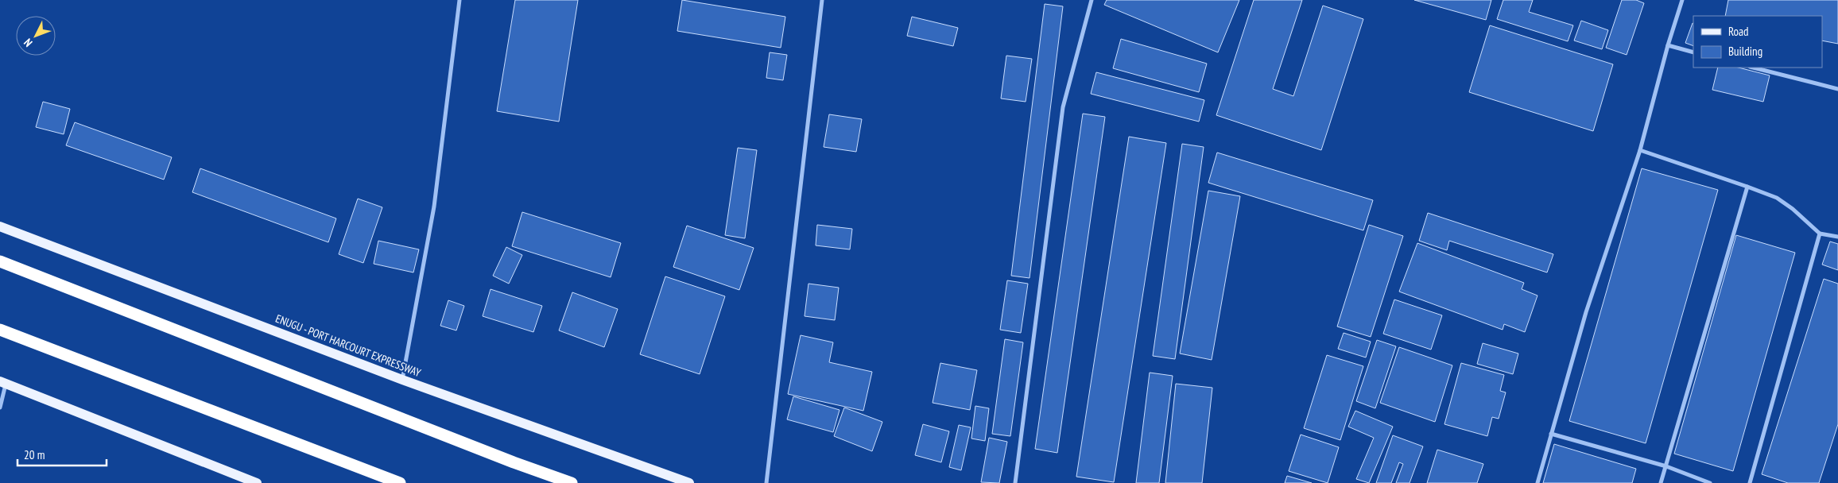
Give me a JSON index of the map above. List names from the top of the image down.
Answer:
{
  "streets": {
    "main road": ["ENUGU - PORT HARCOURT EXPRESSWAY"]
  },
  "legend": ["Road", "Building"],
  "scale_bar": "20 m",
  "north": "bottom left"
}
